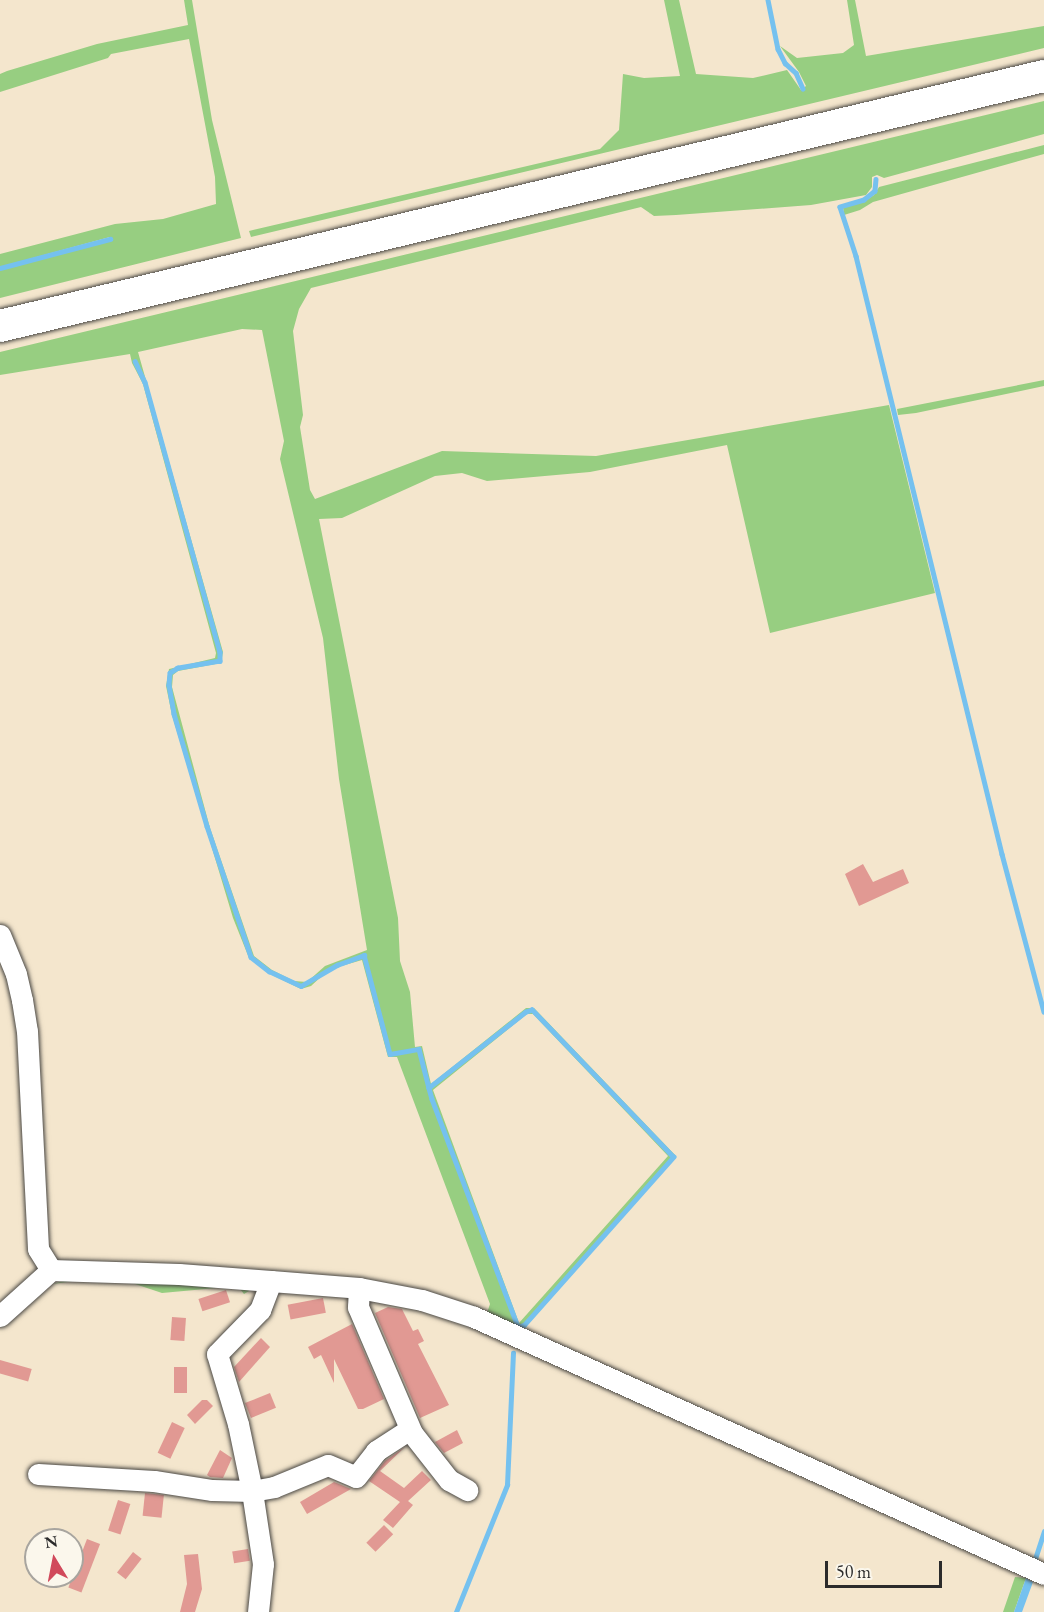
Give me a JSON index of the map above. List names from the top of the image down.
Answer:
{
  "scale_bar": "50 m",
  "north": "top"
}
